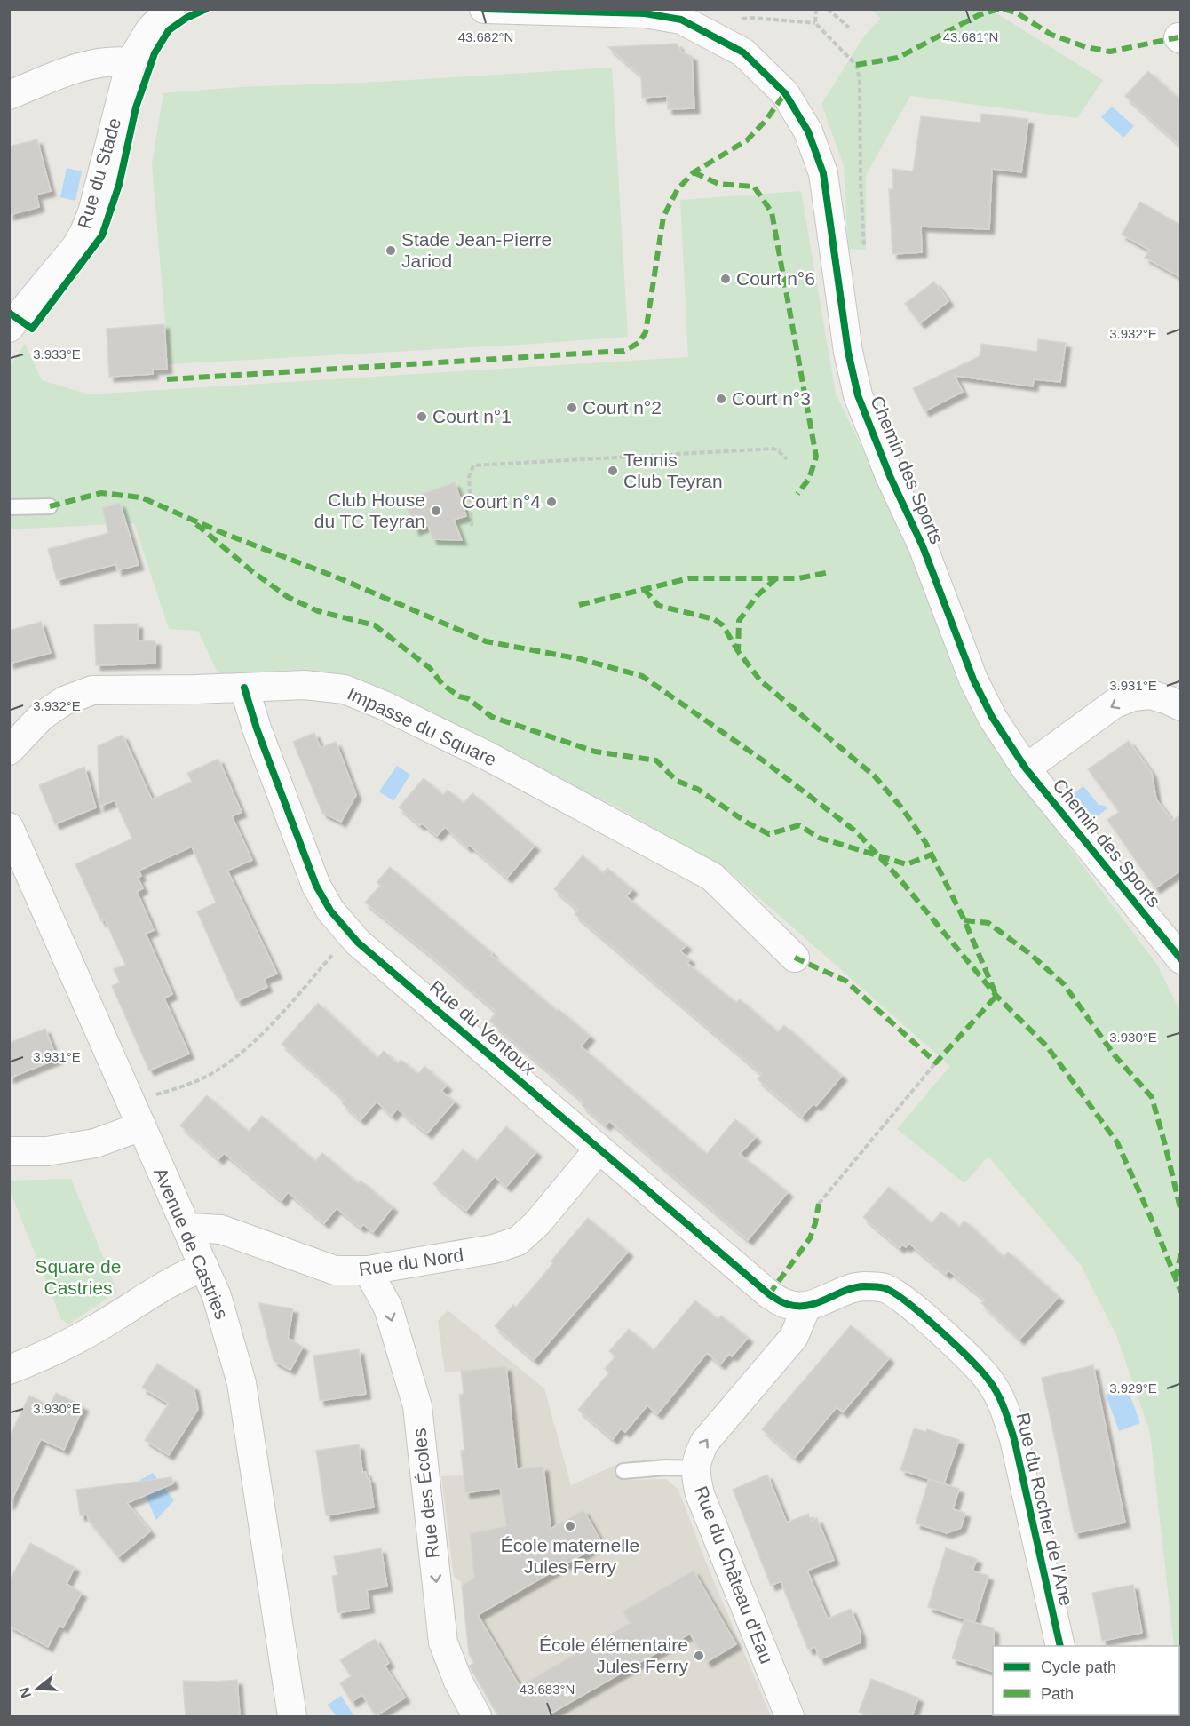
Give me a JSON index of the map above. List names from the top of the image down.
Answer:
{
  "streets": {
    "street": [
      "Rue du Stade",
      "Chemin des Sports",
      "Impasse du Square",
      "Rue du Ventoux",
      "Avenue de Castries",
      "Rue du Nord",
      "Rue des Écoles",
      "Rue du Rocher de l'Ane",
      "Rue du Château d'Eau"
    ]
  },
  "crossings": [
    ["Impasse du Square", "Rue du Ventoux"],
    ["Rue du Ventoux", "Rue du Nord"],
    ["Rue du Ventoux", "Rue du Rocher de l'Ane"],
    ["Rue du Ventoux", "Rue du Château d'Eau"],
    ["Avenue de Castries", "Rue du Nord"],
    ["Rue du Nord", "Rue des Écoles"],
    ["Rue du Rocher de l'Ane", "Rue du Château d'Eau"]
  ],
  "one_way": ["Rue des Écoles", "Rue du Château d'Eau"],
  "parks": ["Square de Castries"],
  "places": [
    "Stade Jean-Pierre Jariod",
    "Court n°6",
    "Court n°3",
    "Court n°2",
    "Court n°1",
    "Tennis Club Teyran",
    "Court n°4",
    "Club House du TC Teyran",
    "École maternelle Jules Ferry",
    "École élémentaire Jules Ferry"
  ],
  "legend": ["Cycle path", "Path"],
  "north": "left",
  "coordinates": [
    "43.682°N",
    "43.681°N",
    "3.932°E",
    "3.933°E",
    "3.931°E",
    "3.930°E",
    "3.929°E",
    "43.683°N"
  ]
}
